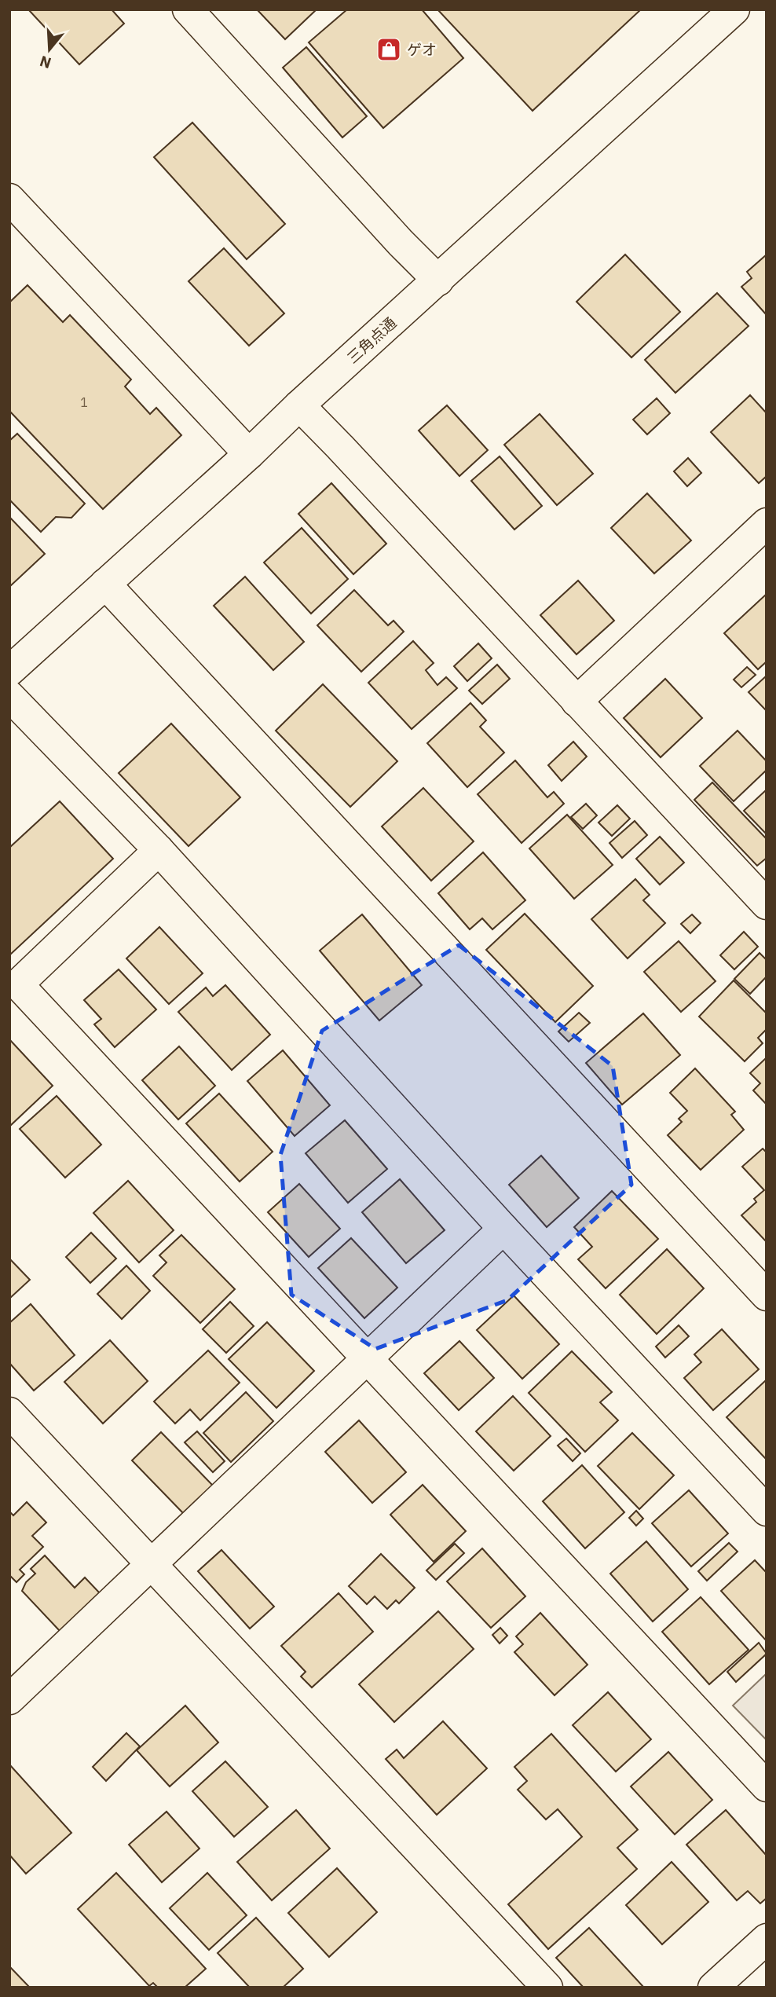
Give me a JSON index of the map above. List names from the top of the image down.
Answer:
{
  "streets": {
    "street": ["三角点通"]
  },
  "places": {
    "shop": ["ゲオ"]
  },
  "house_numbers": ["1"],
  "north": "bottom"
}
